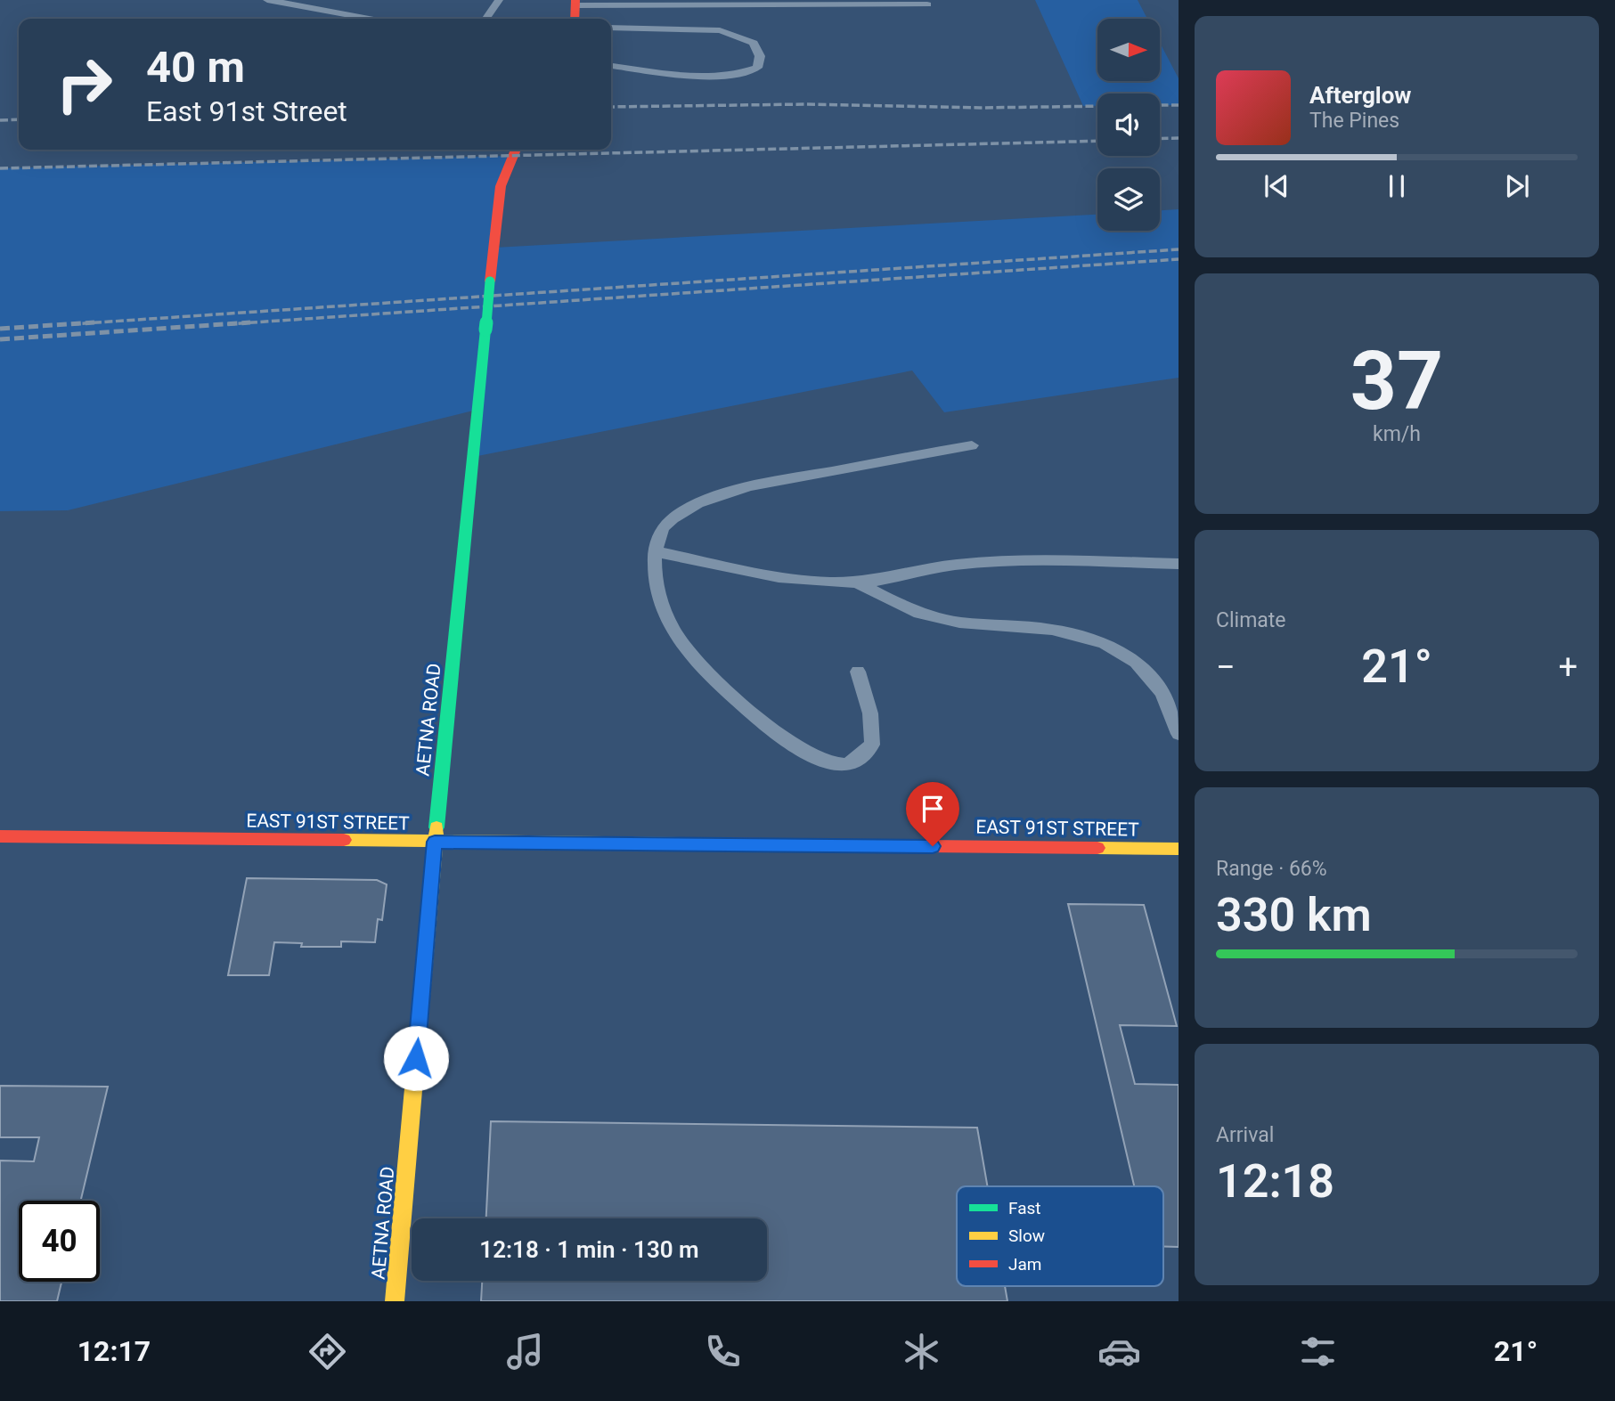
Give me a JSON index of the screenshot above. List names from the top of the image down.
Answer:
{
  "streets": {
    "street": ["AETNA ROAD", "EAST 91ST STREET"]
  },
  "crossings": [
    ["AETNA ROAD", "EAST 91ST STREET"]
  ],
  "legend": ["Fast", "Slow", "Jam"],
  "north": "right",
  "page": {
    "turn": ["40 m", "East 91st Street"],
    "song": ["Afterglow", "The Pines"],
    "tile": [
      ["37", "km/h"],
      "Climate",
      ["Range · 66%", "330 km"],
      ["Arrival", "12:18"]
    ],
    "heat": ["−", "21°", "+"],
    "limit": "40",
    "trip": "12:18 · 1 min · 130 m",
    "tabs": ["12:17", "21°"]
  }
}
